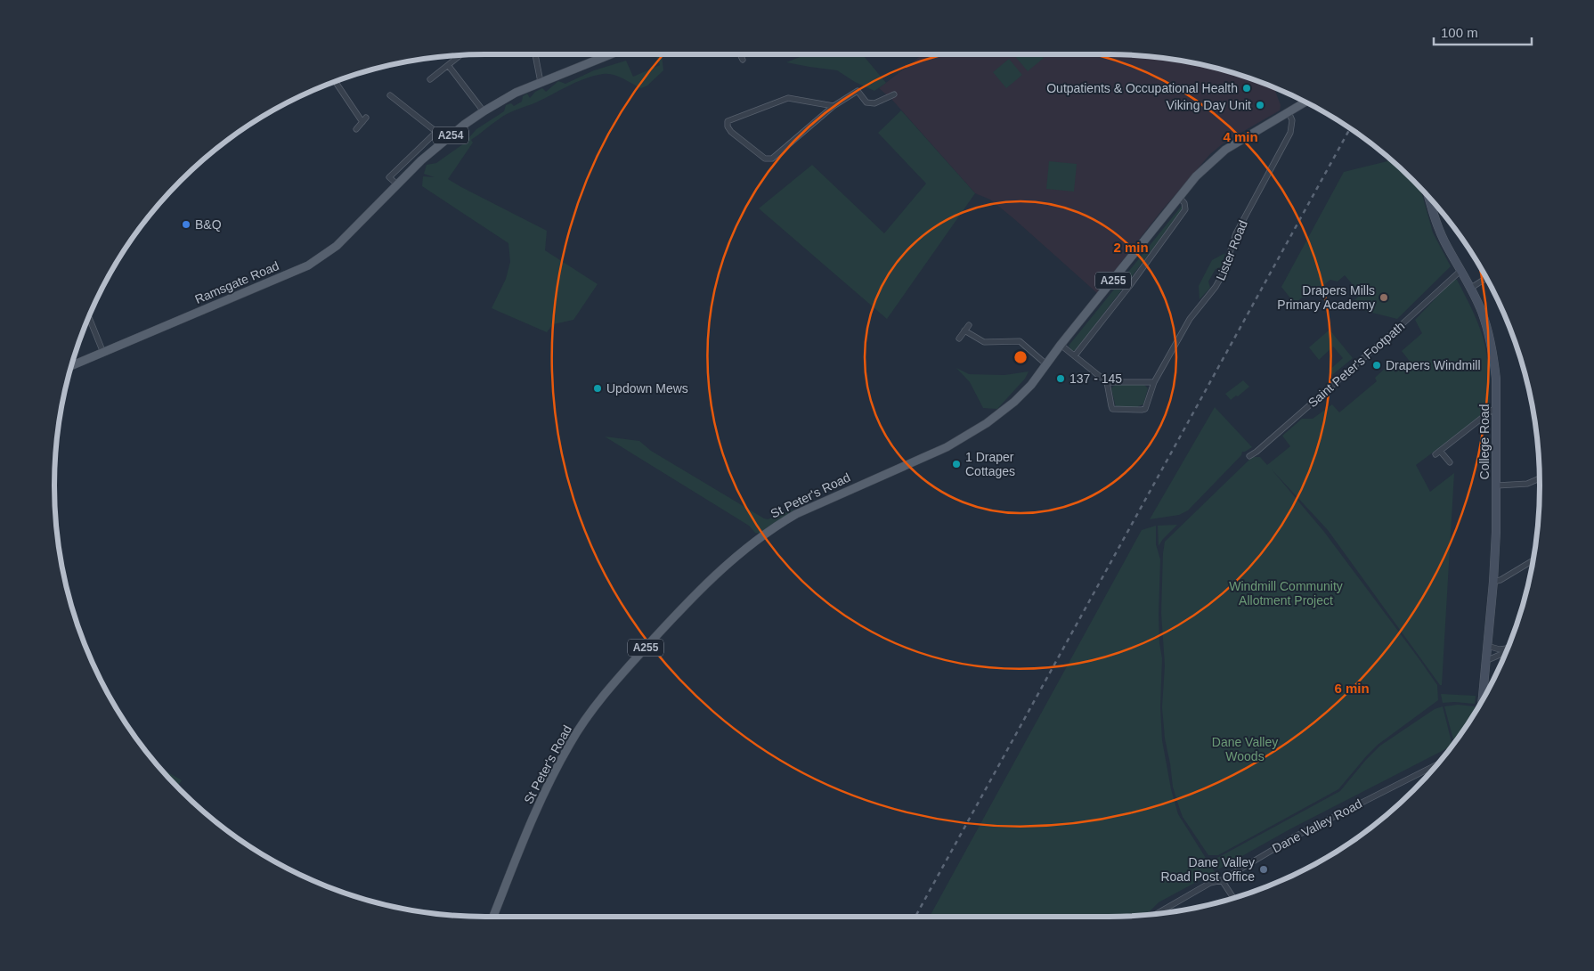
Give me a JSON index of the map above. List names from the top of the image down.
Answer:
{
  "streets": {
    "main road": [
      "A254",
      "A255",
      "Ramsgate Road",
      "College Road",
      "St Peter's Road"
    ],
    "street": ["Lister Road", "Saint Peter's Footpath", "Dane Valley Road"]
  },
  "crossings": [
    ["Lister Road", "St Peter's Road"],
    ["Saint Peter's Footpath", "College Road"]
  ],
  "parks": ["Windmill Community Allotment Project", "Dane Valley Woods"],
  "places": [
    "Outpatients & Occupational Health",
    "Viking Day Unit",
    "B&Q",
    "Drapers Mills Primary Academy",
    "Drapers Windmill",
    "137 - 145",
    "Updown Mews",
    "1 Draper Cottages",
    "Dane Valley Road Post Office"
  ],
  "scale_bar": "100 m",
  "rings": ["4 min", "2 min", "6 min"]
}
